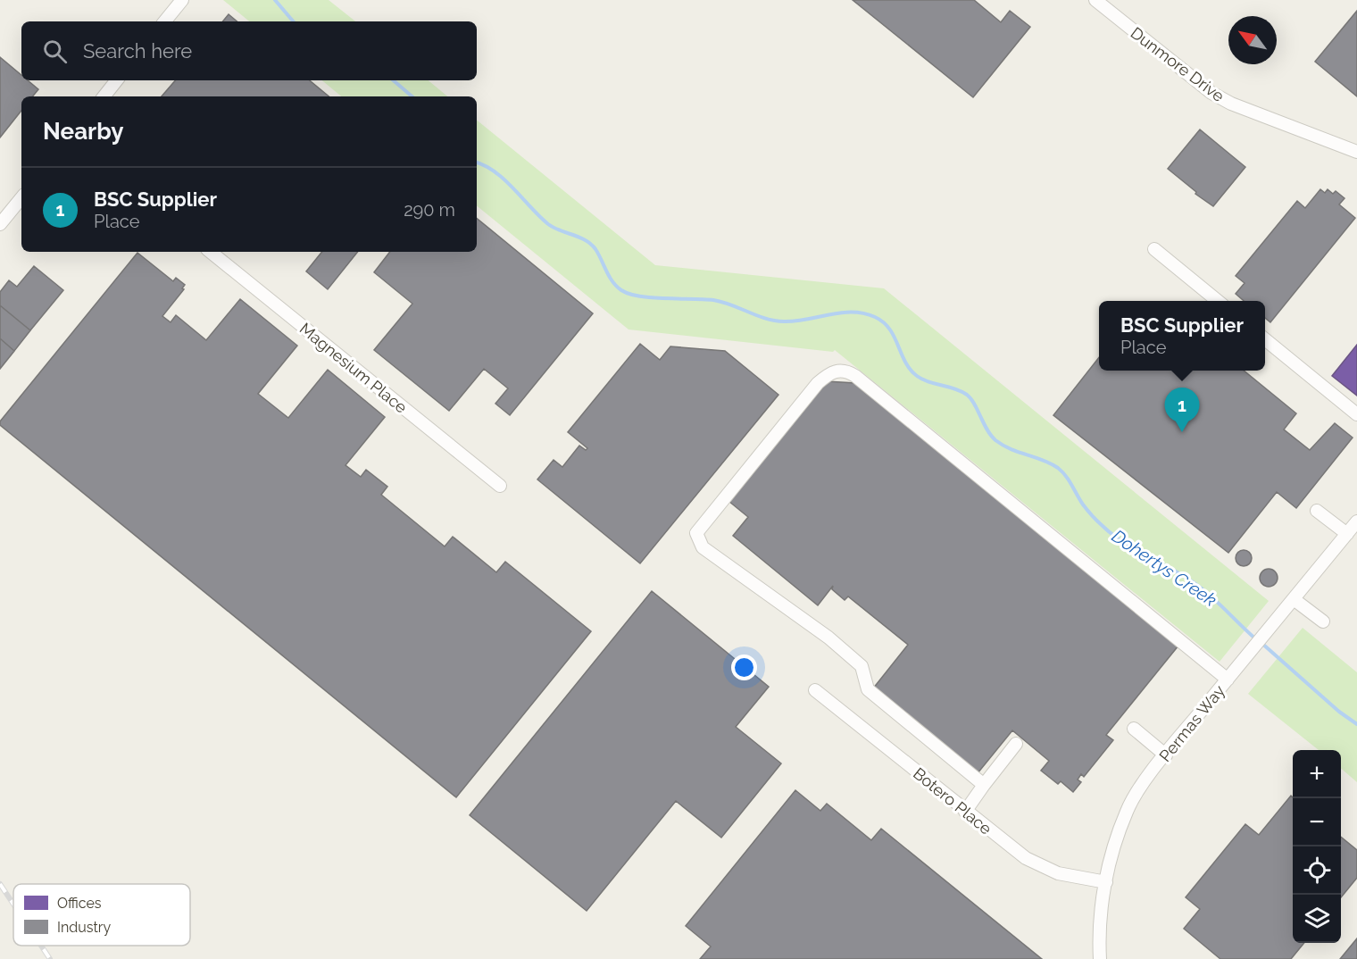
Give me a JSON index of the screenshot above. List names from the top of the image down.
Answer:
{
  "streets": {
    "street": [
      "Dunmore Drive",
      "Magnesium Place",
      "Permas Way",
      "Botero Place"
    ]
  },
  "crossings": [
    ["Permas Way", "Botero Place"]
  ],
  "water": ["Dohertys Creek"],
  "legend": ["Offices", "Industry"],
  "north": "top left",
  "page": {
    "search": "Search here",
    "heading": "Nearby",
    "list": [
      {
        "mark": "1",
        "name": "BSC Supplier",
        "note": "Place",
        "value": "290 m"
      }
    ],
    "popup": ["BSC Supplier", "Place"],
    "pins": "1",
    "map_buttons": ["+", "−"]
  }
}
